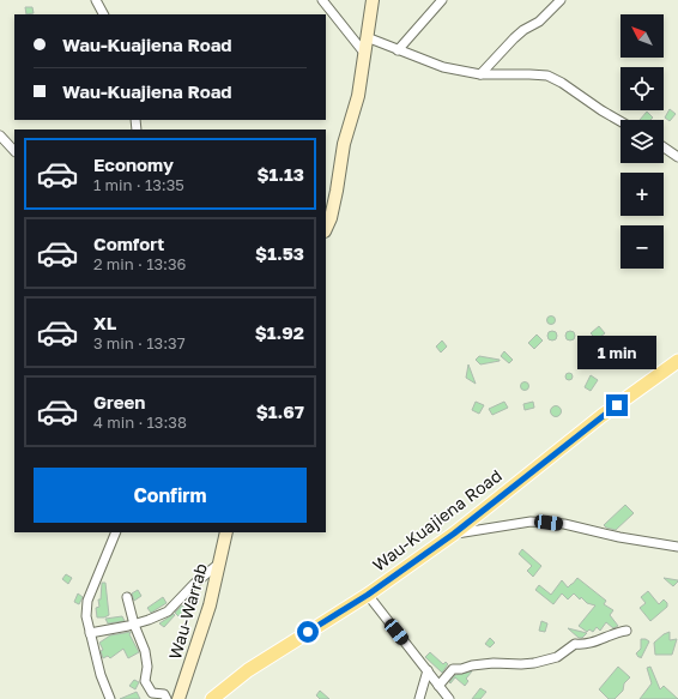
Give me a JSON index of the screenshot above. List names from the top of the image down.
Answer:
{
  "streets": {
    "main road": ["Wau-Kuajiena Road", "Wau-Warrab"]
  },
  "north": "top left",
  "page": {
    "map_buttons": ["+", "−"],
    "banner": ["Wau-Kuajiena Road", "Wau-Kuajiena Road"],
    "list": [
      {
        "name": "Economy",
        "note": "1 min · 13:35",
        "value": "$1.13"
      },
      {
        "name": "Comfort",
        "note": "2 min · 13:36",
        "value": "$1.53"
      },
      {
        "name": "XL",
        "note": "3 min · 13:37",
        "value": "$1.92"
      },
      {
        "name": "Green",
        "note": "4 min · 13:38",
        "value": "$1.67"
      }
    ],
    "bubble": "1 min",
    "buttons": "Confirm"
  }
}
